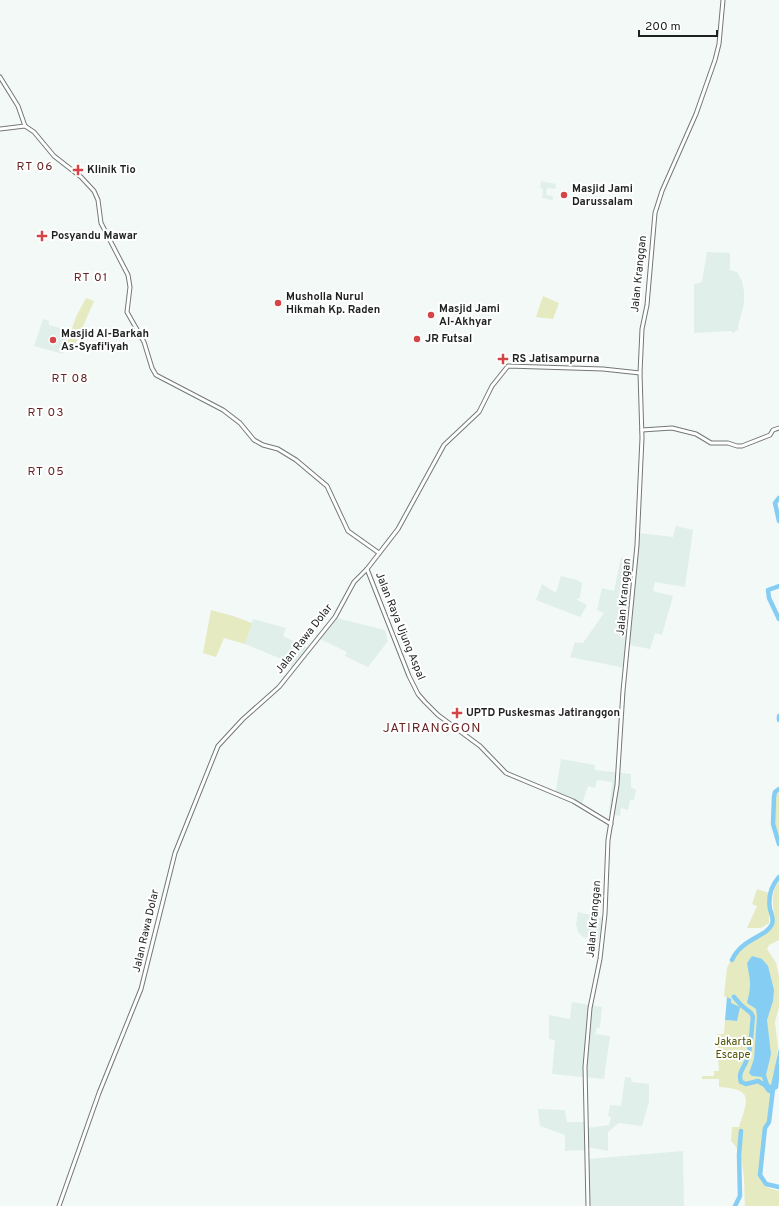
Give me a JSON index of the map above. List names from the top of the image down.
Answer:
{
  "streets": {
    "street": ["Jalan Kranggan", "Jalan Raya Ujung Aspal", "Jalan Rawa Dolar"]
  },
  "crossings": [
    ["Jalan Kranggan", "Jalan Raya Ujung Aspal"],
    ["Jalan Kranggan", "Jalan Rawa Dolar"],
    ["Jalan Raya Ujung Aspal", "Jalan Rawa Dolar"]
  ],
  "districts": [
    "RT 06",
    "RT 01",
    "RT 08",
    "RT 03",
    "RT 05",
    "JATIRANGGON"
  ],
  "parks": ["Jakarta Escape"],
  "places": {
    "health": [
      "Klinik Tio",
      "Posyandu Mawar",
      "RS Jatisampurna",
      "UPTD Puskesmas Jatiranggon"
    ],
    "other": [
      "Masjid Jami Darussalam",
      "Musholla Nurul Hikmah Kp. Raden",
      "Masjid Jami Al-Akhyar",
      "JR Futsal",
      "Masjid Al-Barkah As-Syafi'iyah"
    ]
  },
  "scale_bar": "200 m"
}
